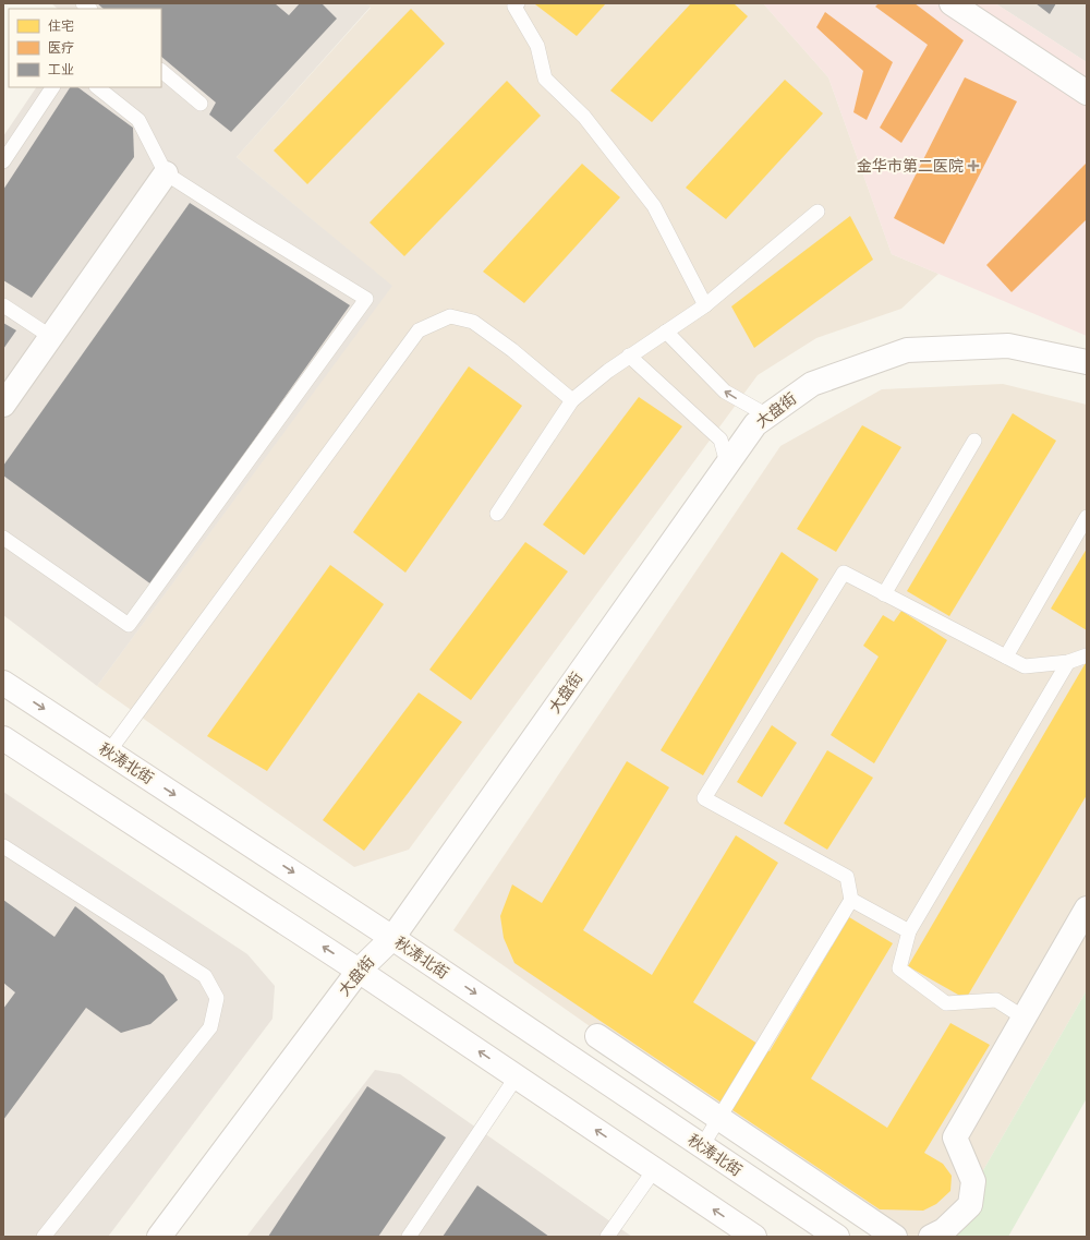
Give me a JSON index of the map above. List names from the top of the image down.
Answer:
{
  "streets": {
    "street": ["大盘街", "秋涛北街"]
  },
  "crossings": [
    ["大盘街", "秋涛北街"]
  ],
  "places": {
    "health": ["金华市第二医院"]
  },
  "legend": ["住宅", "医疗", "工业"]
}
